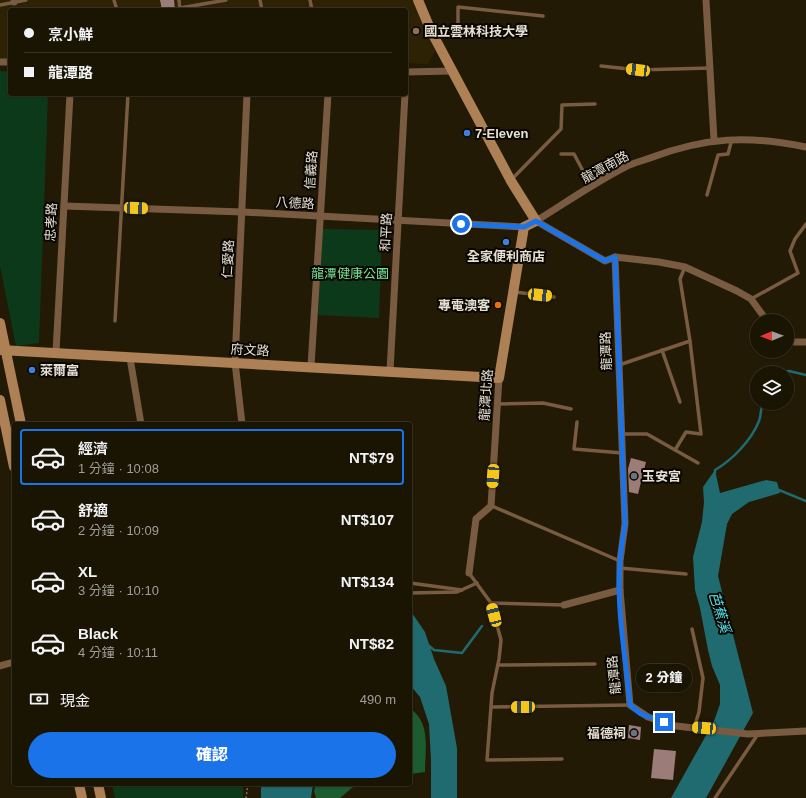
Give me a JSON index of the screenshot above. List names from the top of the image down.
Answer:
{
  "streets": {
    "street": [
      "龍潭南路",
      "信義路",
      "八德路",
      "忠孝路",
      "和平路",
      "仁愛路",
      "府文路",
      "龍潭路",
      "龍潭北路"
    ]
  },
  "crossings": [
    ["信義路", "八德路"],
    ["信義路", "府文路"],
    ["八德路", "忠孝路"],
    ["八德路", "和平路"],
    ["八德路", "仁愛路"],
    ["八德路", "龍潭北路"],
    ["忠孝路", "府文路"],
    ["和平路", "府文路"],
    ["仁愛路", "府文路"],
    ["府文路", "龍潭北路"]
  ],
  "water": ["芭蕉溪"],
  "parks": ["龍潭健康公園"],
  "places": [
    "國立雲林科技大學",
    "7-Eleven",
    "全家便利商店",
    "專電澳客",
    "萊爾富",
    "玉安宮",
    "福德祠"
  ],
  "north": "left",
  "page": {
    "banner": ["烹小鮮", "龍潭路"],
    "list": [
      {
        "name": "經濟",
        "note": "1 分鐘 · 10:08",
        "value": "NT$79"
      },
      {
        "name": "舒適",
        "note": "2 分鐘 · 10:09",
        "value": "NT$107"
      },
      {
        "name": "XL",
        "note": "3 分鐘 · 10:10",
        "value": "NT$134"
      },
      {
        "name": "Black",
        "note": "4 分鐘 · 10:11",
        "value": "NT$82"
      }
    ],
    "bubble": "2 分鐘",
    "pay": ["現金", "490 m"],
    "buttons": "確認"
  }
}
